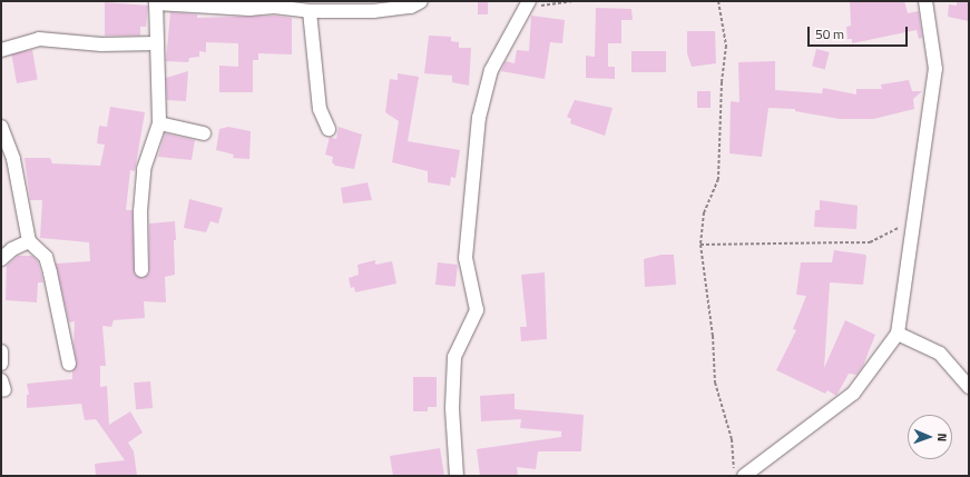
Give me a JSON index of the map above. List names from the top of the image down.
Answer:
{
  "scale_bar": "50 m",
  "north": "right"
}
